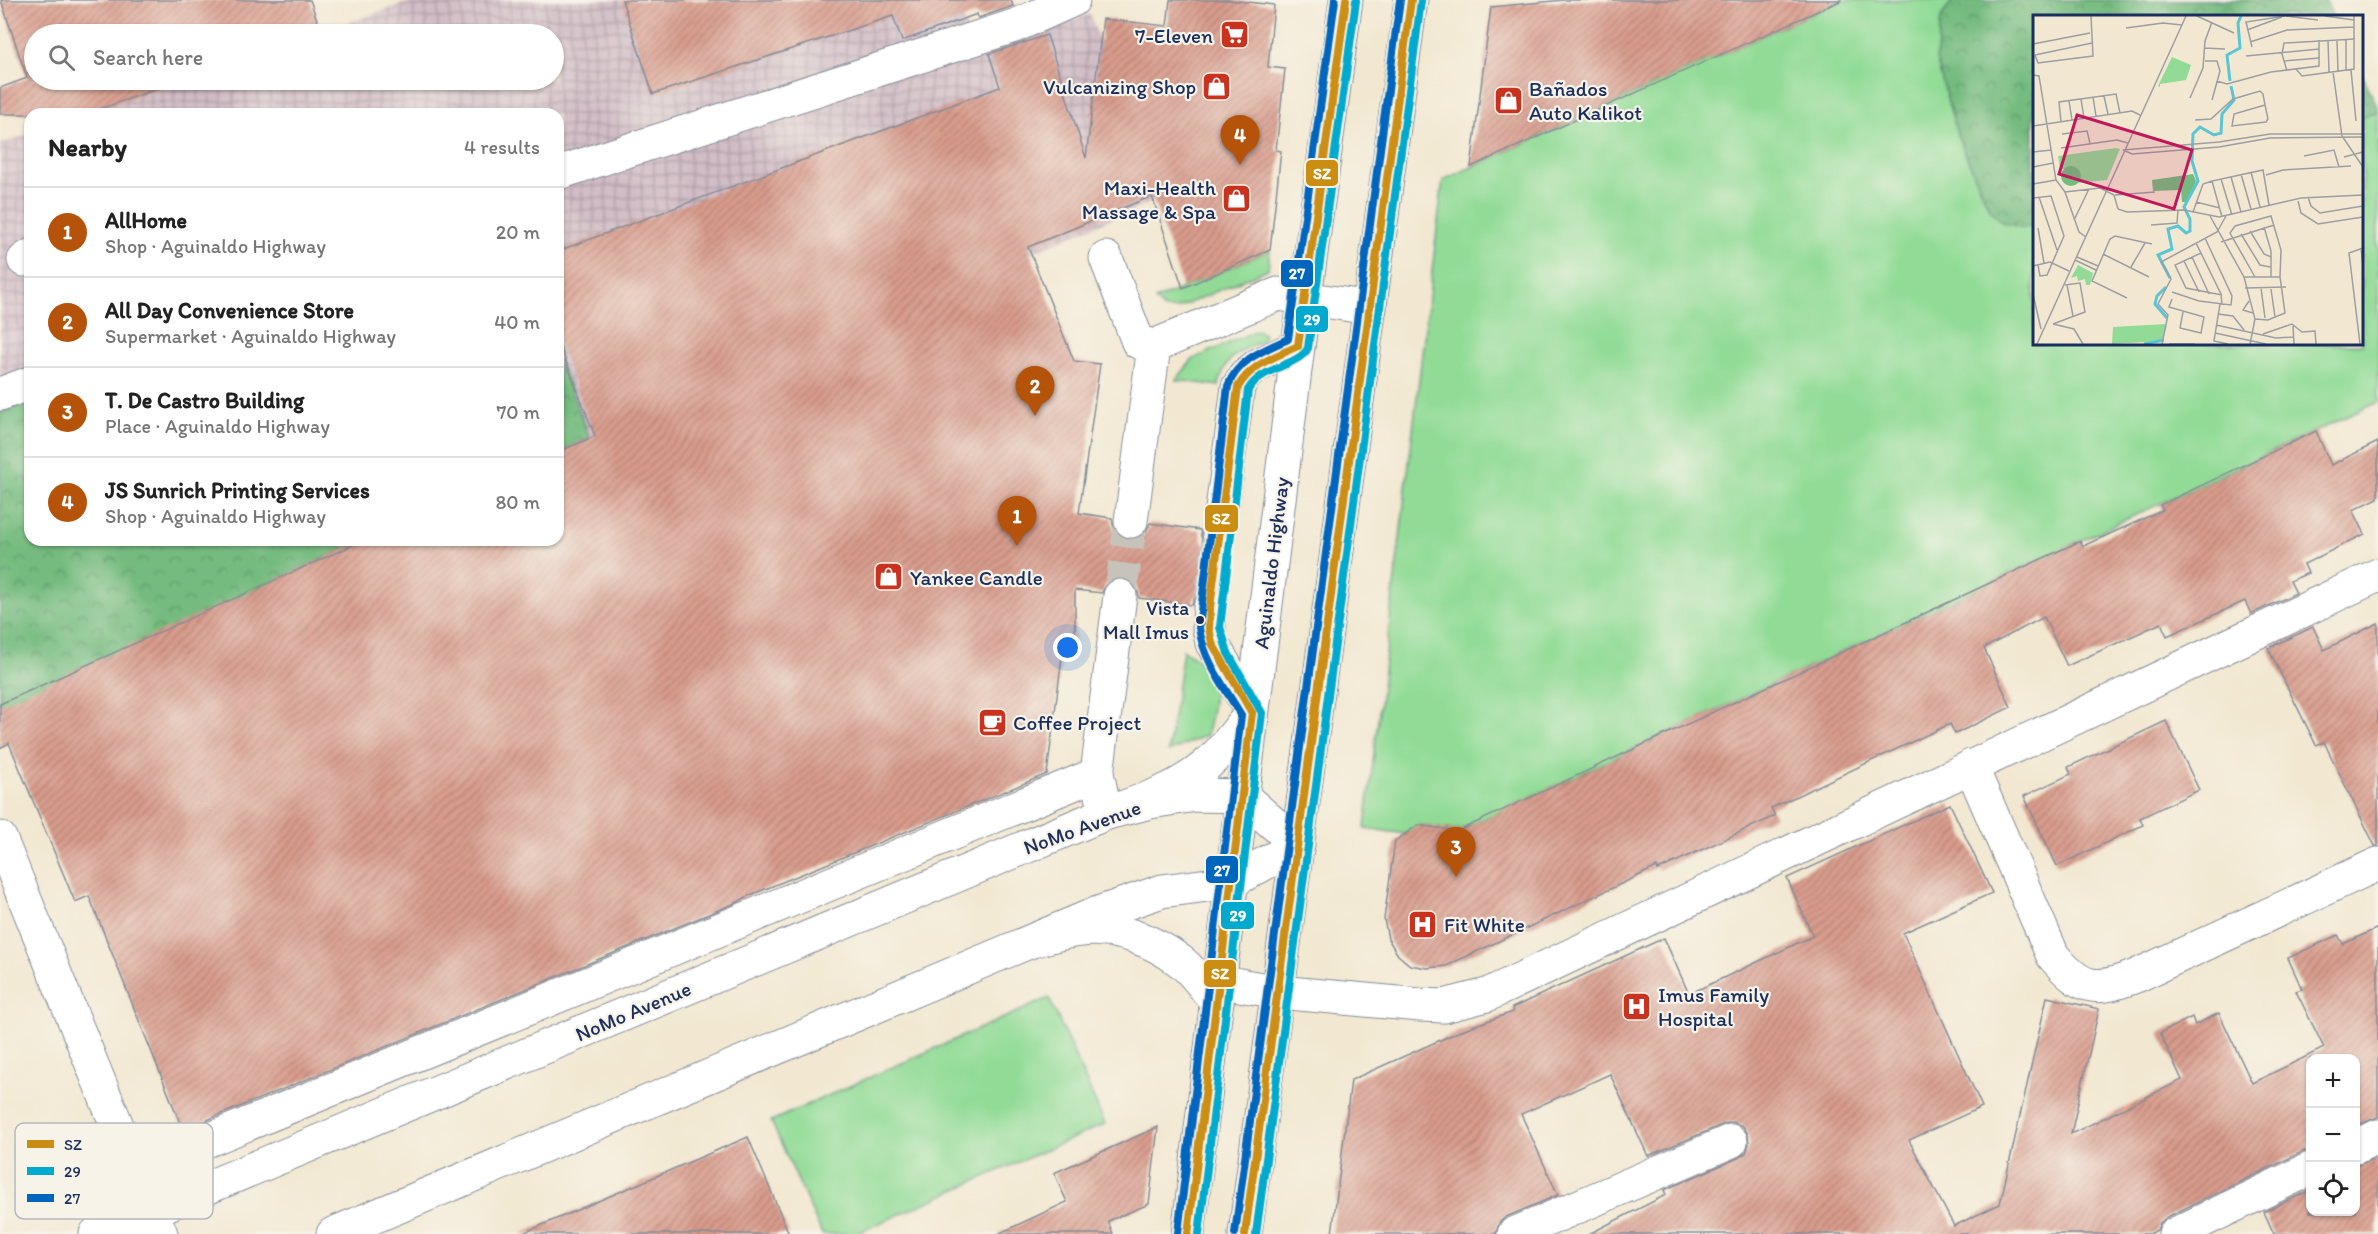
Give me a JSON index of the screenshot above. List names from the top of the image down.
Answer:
{
  "streets": {
    "main road": ["Aguinaldo Highway", "NoMo Avenue"]
  },
  "crossings": [
    ["Aguinaldo Highway", "NoMo Avenue"]
  ],
  "places": {
    "supermarket": ["7-Eleven"],
    "shop": [
      "Vulcanizing Shop",
      "Bañados Auto Kalikot",
      "Maxi-Health Massage & Spa",
      "Yankee Candle"
    ],
    "other": ["Vista Mall Imus"],
    "cafe": ["Coffee Project"],
    "hospital": ["Fit White", "Imus Family Hospital"]
  },
  "lines": ["transit line SZ", "transit line 27", "transit line 29"],
  "legend": ["SZ", "29", "27"],
  "page": {
    "search": "Search here",
    "heading": ["Nearby", "4 results"],
    "pins": [
      "4",
      "2",
      "1",
      "3"
    ],
    "list": [
      {
        "mark": "1",
        "name": "AllHome",
        "note": "Shop · Aguinaldo Highway",
        "value": "20 m"
      },
      {
        "mark": "2",
        "name": "All Day Convenience Store",
        "note": "Supermarket · Aguinaldo Highway",
        "value": "40 m"
      },
      {
        "mark": "3",
        "name": "T. De Castro Building",
        "note": "Place · Aguinaldo Highway",
        "value": "70 m"
      },
      {
        "mark": "4",
        "name": "JS Sunrich Printing Services",
        "note": "Shop · Aguinaldo Highway",
        "value": "80 m"
      }
    ],
    "map_buttons": ["+", "−"]
  }
}
